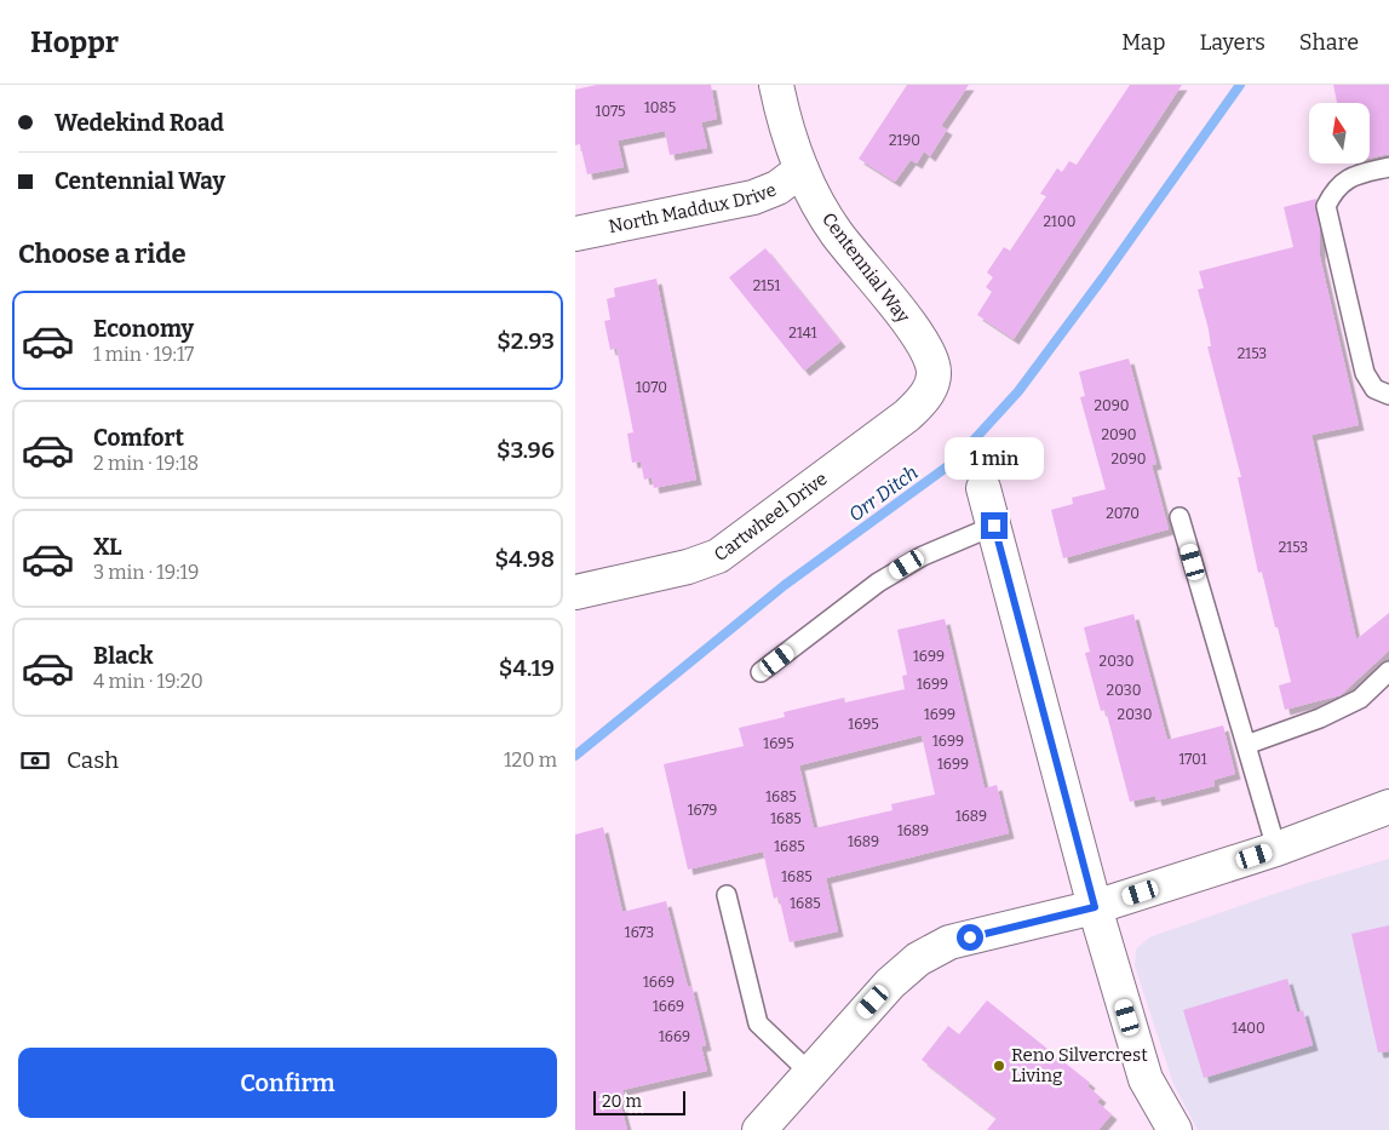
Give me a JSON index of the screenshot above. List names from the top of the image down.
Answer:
{
  "streets": {
    "street": ["North Maddux Drive", "Centennial Way", "Cartwheel Drive"]
  },
  "crossings": [
    ["North Maddux Drive", "Centennial Way"],
    ["Centennial Way", "Cartwheel Drive"]
  ],
  "water": ["Orr Ditch"],
  "places": ["Reno Silvercrest Living"],
  "house_numbers": [
    "1085",
    "1075",
    "2190",
    "2100",
    "2151",
    "2141",
    "2153",
    "1070",
    "2090",
    "2090",
    "2090",
    "2070",
    "2153",
    "1699",
    "2030",
    "1699",
    "2030",
    "1699",
    "2030",
    "1695",
    "1699",
    "1695",
    "1701",
    "1699",
    "1685",
    "1679",
    "1689",
    "1685",
    "1689",
    "1689",
    "1685",
    "1685",
    "1685",
    "1673",
    "1669",
    "1669",
    "1400",
    "1669"
  ],
  "scale_bar": "20 m",
  "north": "top",
  "page": {
    "header": "Hoppr",
    "nav": ["Map", "Layers", "Share"],
    "banner": ["Wedekind Road", "Centennial Way"],
    "heading": "Choose a ride",
    "list": [
      {
        "name": "Economy",
        "note": "1 min · 19:17",
        "value": "$2.93"
      },
      {
        "name": "Comfort",
        "note": "2 min · 19:18",
        "value": "$3.96"
      },
      {
        "name": "XL",
        "note": "3 min · 19:19",
        "value": "$4.98"
      },
      {
        "name": "Black",
        "note": "4 min · 19:20",
        "value": "$4.19"
      }
    ],
    "bubble": "1 min",
    "pay": ["Cash", "120 m"],
    "buttons": "Confirm",
    "scale": "20 m"
  }
}
